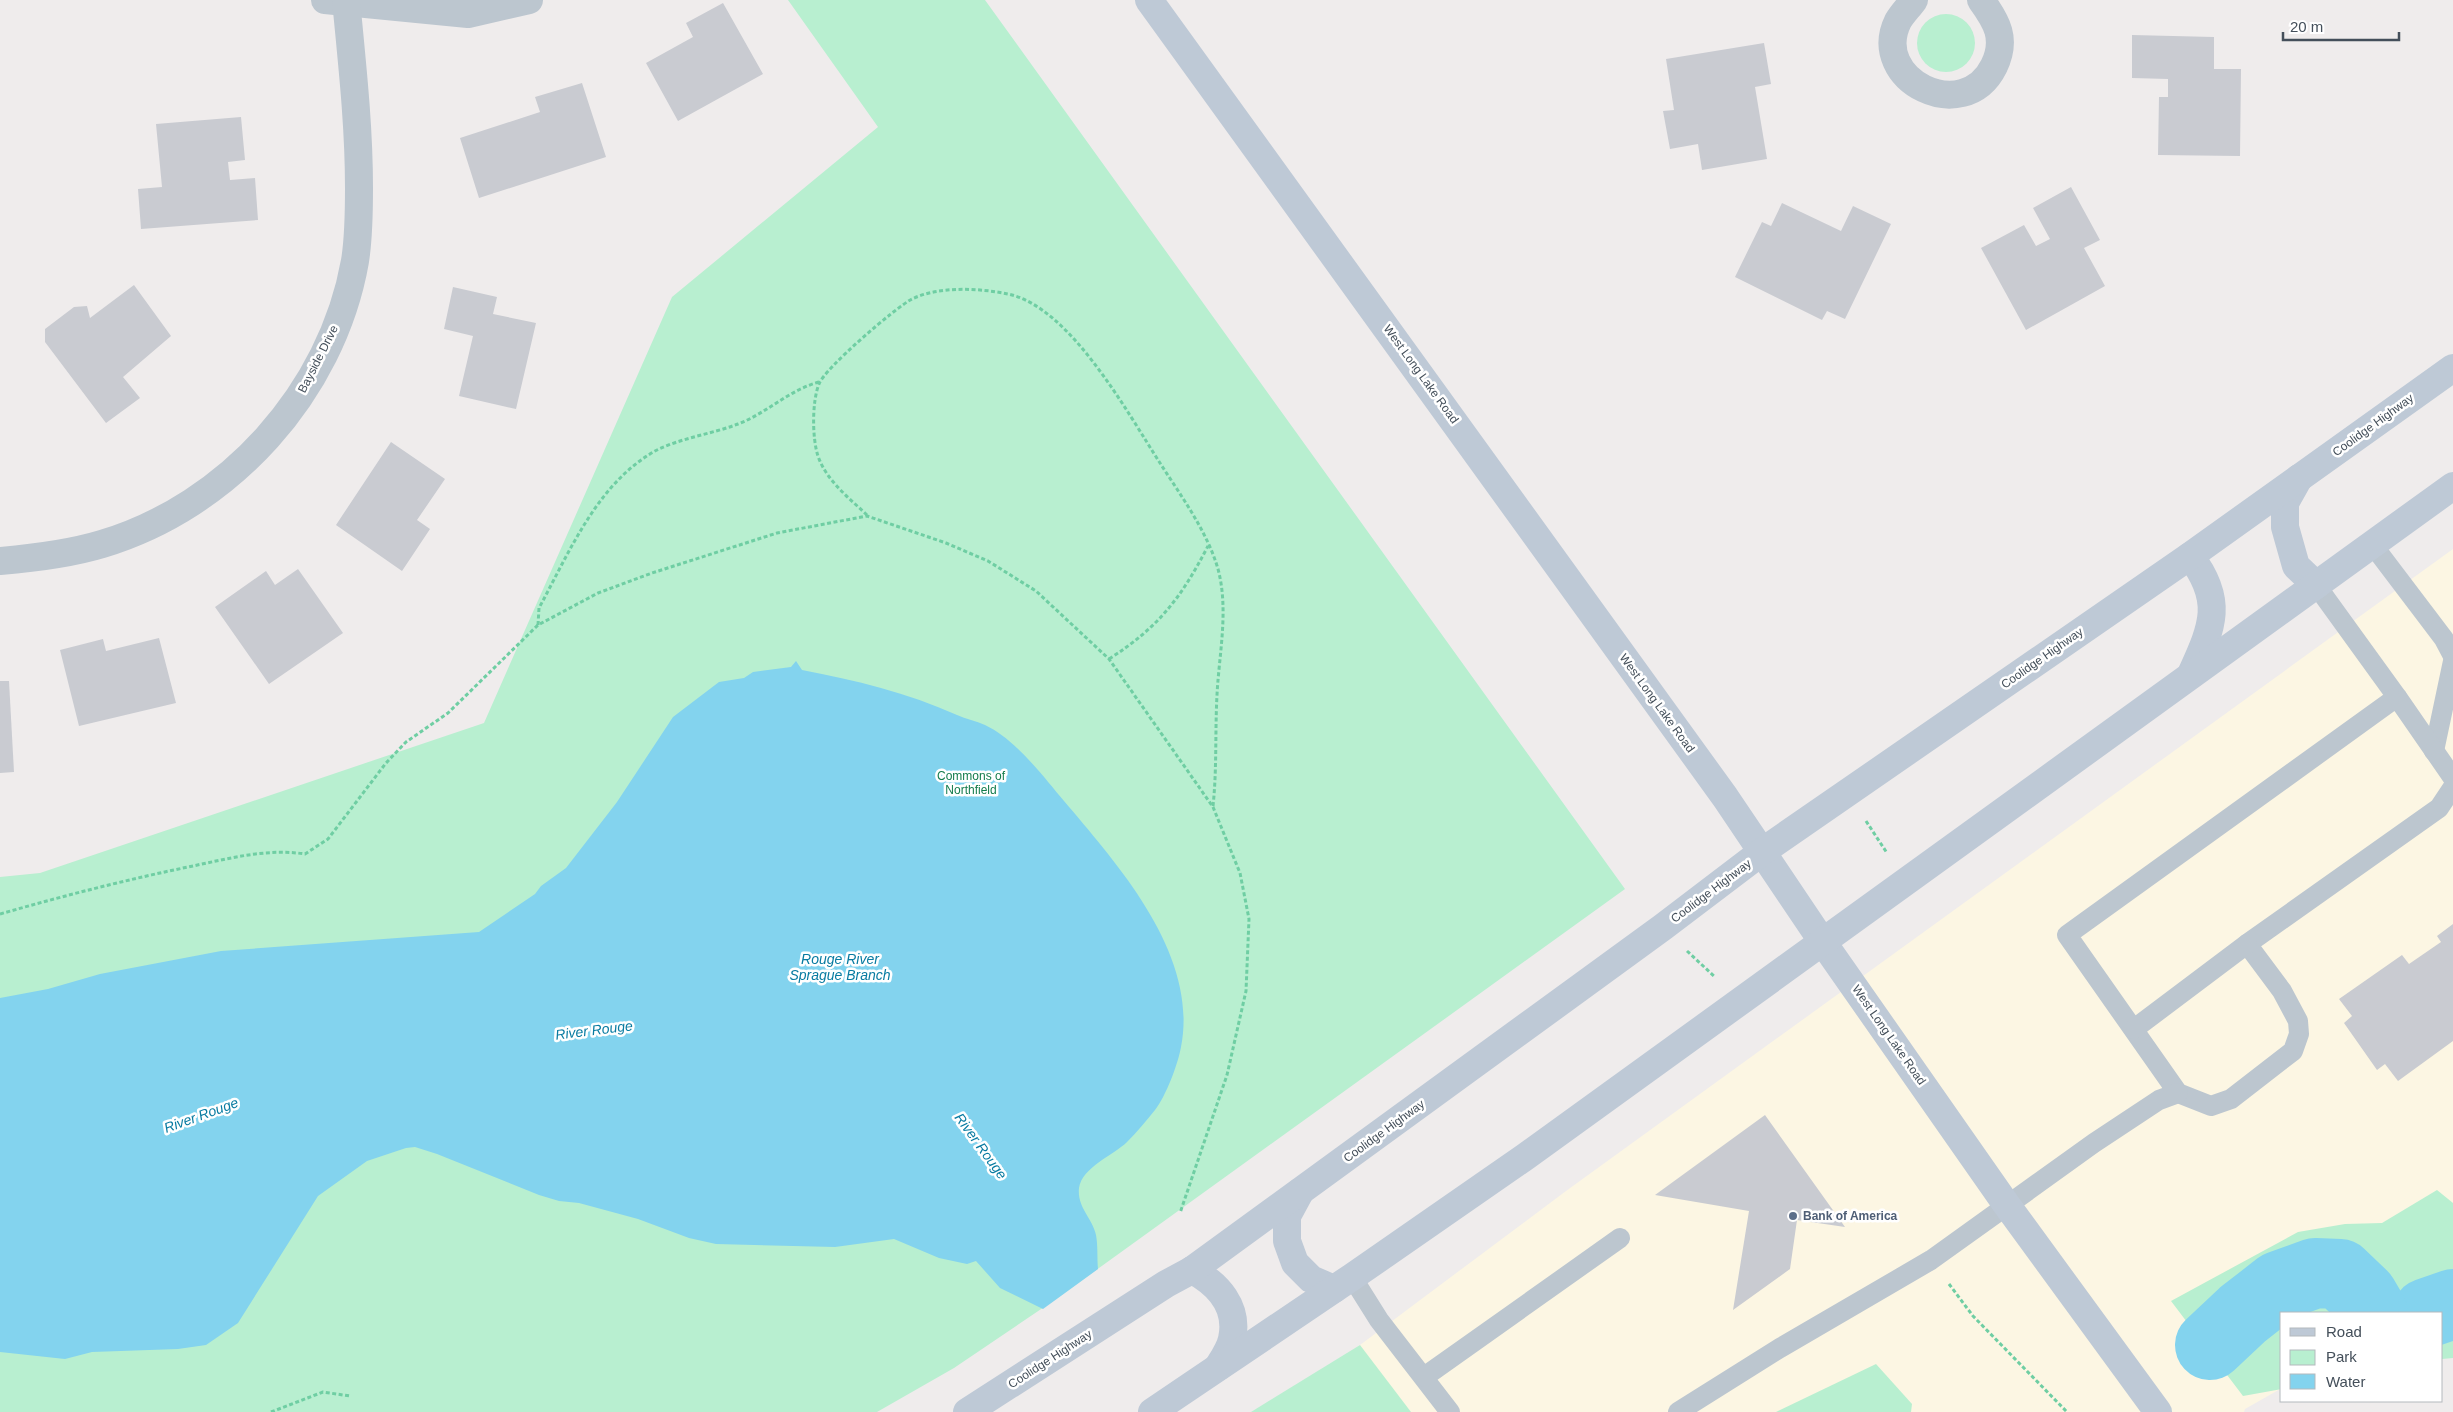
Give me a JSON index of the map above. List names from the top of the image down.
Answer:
{
  "streets": {
    "main road": ["West Long Lake Road", "Coolidge Highway"],
    "street": ["Bayside Drive"]
  },
  "crossings": [
    ["West Long Lake Road", "Coolidge Highway"]
  ],
  "water": ["Rouge River Sprague Branch", "River Rouge"],
  "parks": ["Commons of Northfield"],
  "places": ["Bank of America"],
  "legend": ["Road", "Park", "Water"],
  "scale_bar": "20 m"
}
